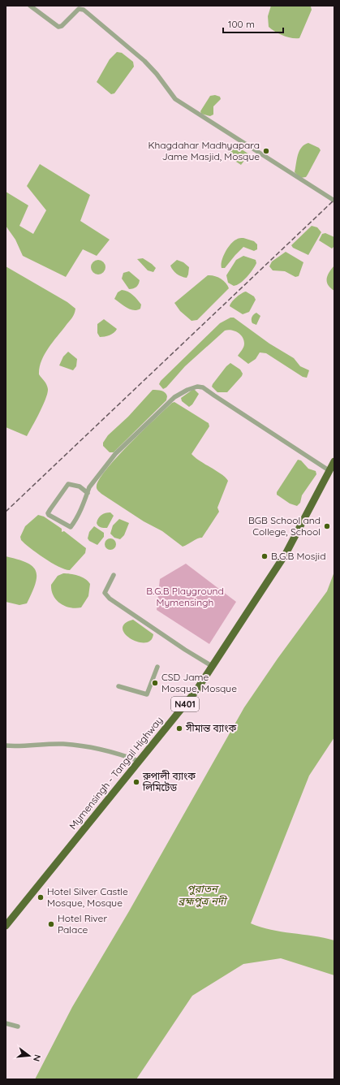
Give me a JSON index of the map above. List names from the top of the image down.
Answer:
{
  "streets": {
    "highway": ["N401", "Mymensingh - Tangail Highway"]
  },
  "water": ["পুরাতন ব্রহ্মপুত্র নদী"],
  "parks": ["B.G.B Playground Mymensingh"],
  "places": [
    "Khagdahar Madhyapara Jame Masjid, Mosque",
    "BGB School and College, School",
    "B.G.B Mosjid",
    "CSD Jame Mosque, Mosque",
    "সীমান্ত ব্যাংক",
    "রুপালী ব্যাংক লিমিটেড",
    "Hotel Silver Castle Mosque, Mosque",
    "Hotel River Palace"
  ],
  "scale_bar": "100 m",
  "north": "right"
}
